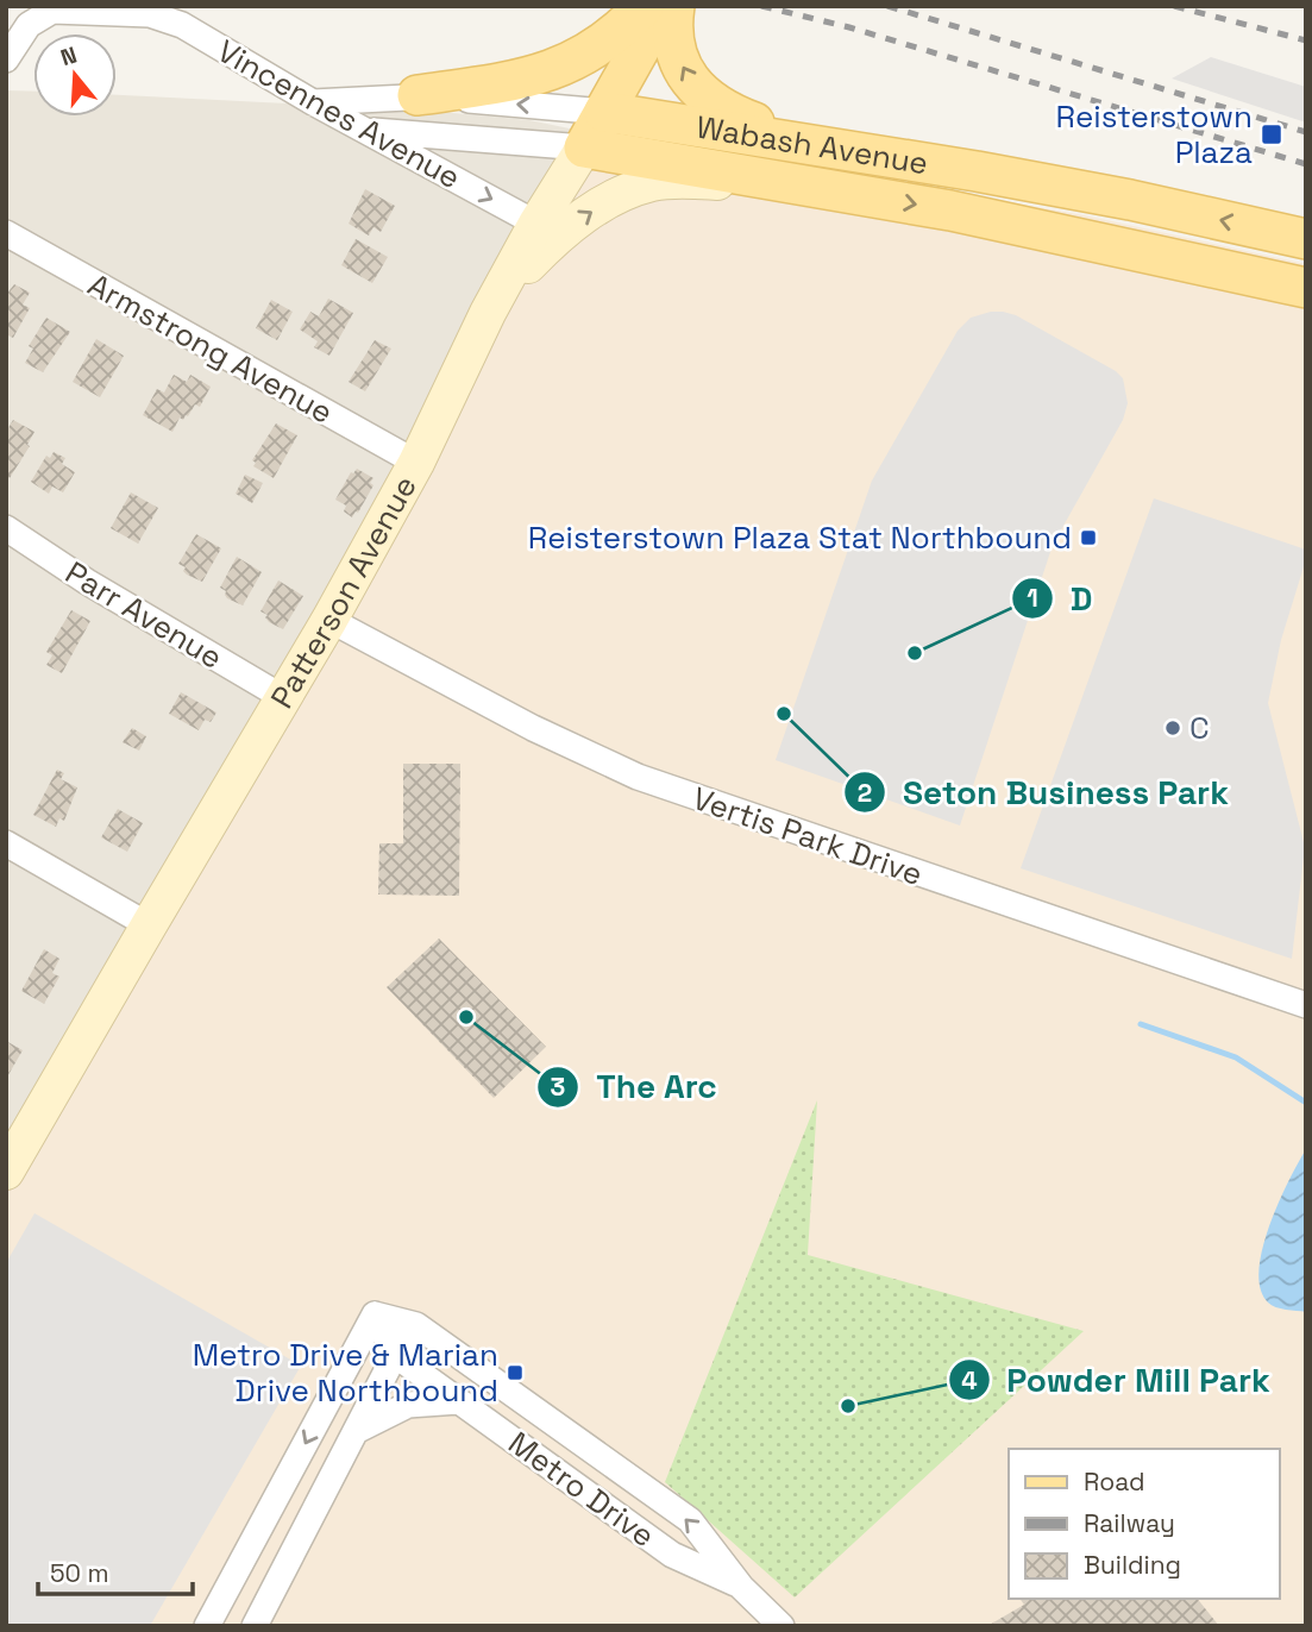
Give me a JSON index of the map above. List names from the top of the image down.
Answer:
{
  "streets": {
    "main road": ["Wabash Avenue", "Patterson Avenue"],
    "street": [
      "Vincennes Avenue",
      "Armstrong Avenue",
      "Parr Avenue",
      "Vertis Park Drive",
      "Metro Drive"
    ]
  },
  "crossings": [
    ["Vincennes Avenue", "Wabash Avenue"],
    ["Vincennes Avenue", "Patterson Avenue"],
    ["Wabash Avenue", "Patterson Avenue"],
    ["Armstrong Avenue", "Patterson Avenue"],
    ["Patterson Avenue", "Parr Avenue"],
    ["Patterson Avenue", "Vertis Park Drive"]
  ],
  "places": {
    "transit": ["Reisterstown Plaza", "Reisterstown Plaza Stat Northbound", "Metro Drive & Marian Drive Northbound"],
    "other": [
      "D",
      "Seton Business Park",
      "C",
      "The Arc",
      "Powder Mill Park"
    ]
  },
  "legend": ["Road", "Railway", "Building"],
  "scale_bar": "50 m",
  "north": "top"
}
